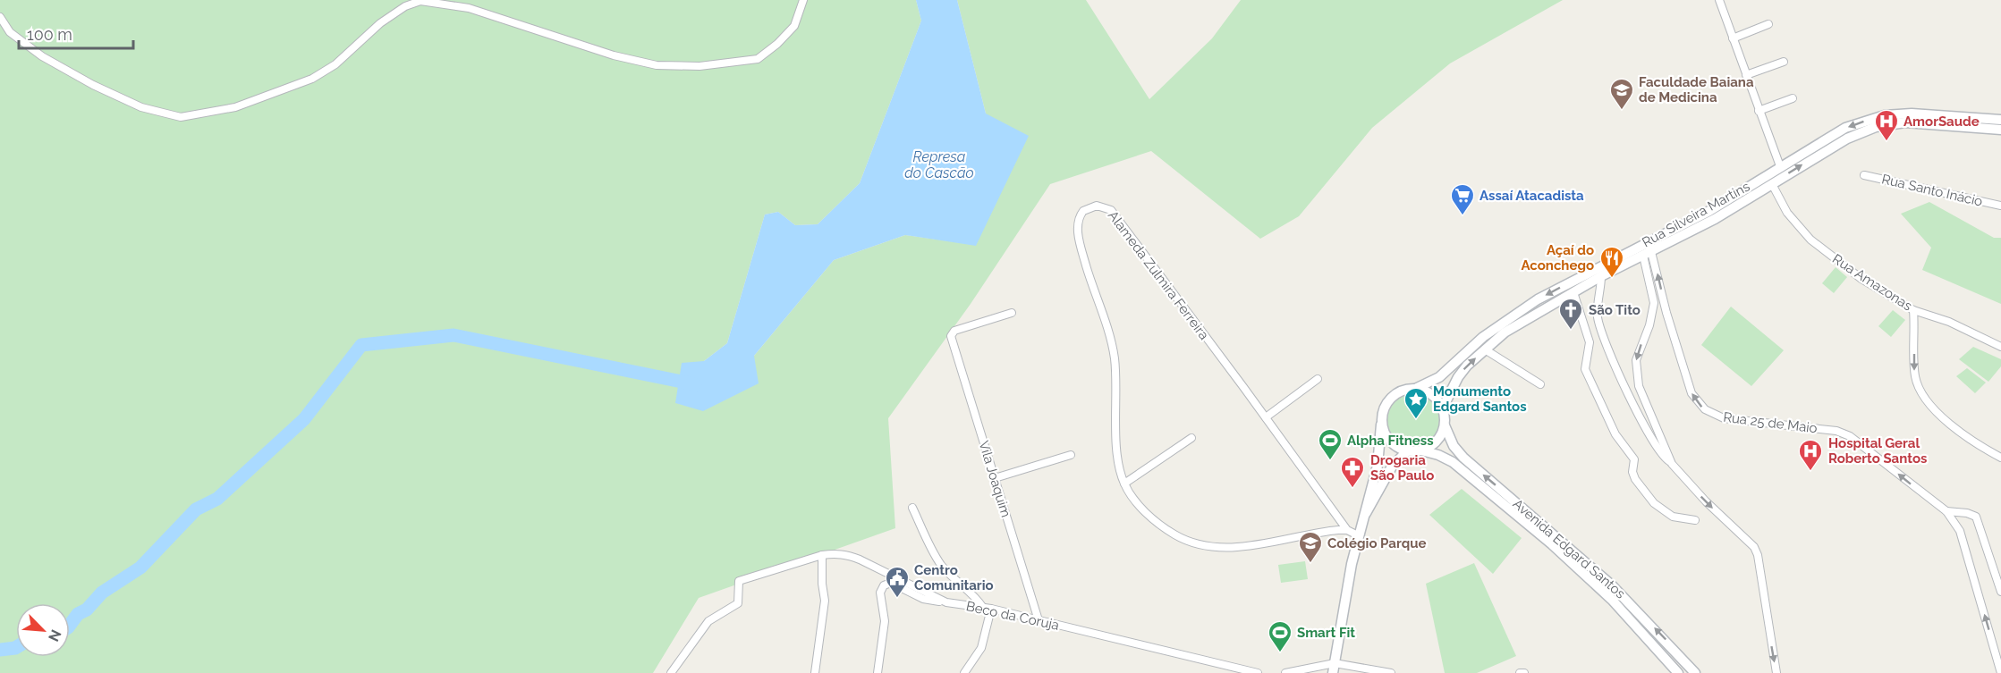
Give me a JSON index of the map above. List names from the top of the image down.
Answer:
{
  "streets": {
    "main road": ["Rua Silveira Martins", "Avenida Edgard Santos"],
    "street": [
      "Rua Santo Inácio",
      "Alameda Zulmira Ferreira",
      "Rua Amazonas",
      "Rua 25 de Maio",
      "Vila Joaquim",
      "Beco da Coruja"
    ]
  },
  "crossings": [
    ["Rua Silveira Martins", "Rua Amazonas"],
    ["Rua Silveira Martins", "Rua 25 de Maio"],
    ["Rua Silveira Martins", "Avenida Edgard Santos"],
    ["Vila Joaquim", "Beco da Coruja"]
  ],
  "water": ["Represa do Cascão"],
  "places": {
    "school or university": ["Faculdade Baiana de Medicina", "Colégio Parque"],
    "hospital": ["AmorSaude", "Hospital Geral Roberto Santos"],
    "supermarket": ["Assaí Atacadista"],
    "restaurant": ["Açaí do Aconchego"],
    "church": ["São Tito"],
    "place": ["Monumento Edgard Santos"],
    "sports": ["Alpha Fitness", "Smart Fit"],
    "pharmacy": ["Drogaria São Paulo"],
    "public building": ["Centro Comunitario"]
  },
  "scale_bar": "100 m",
  "north": "bottom right"
}
